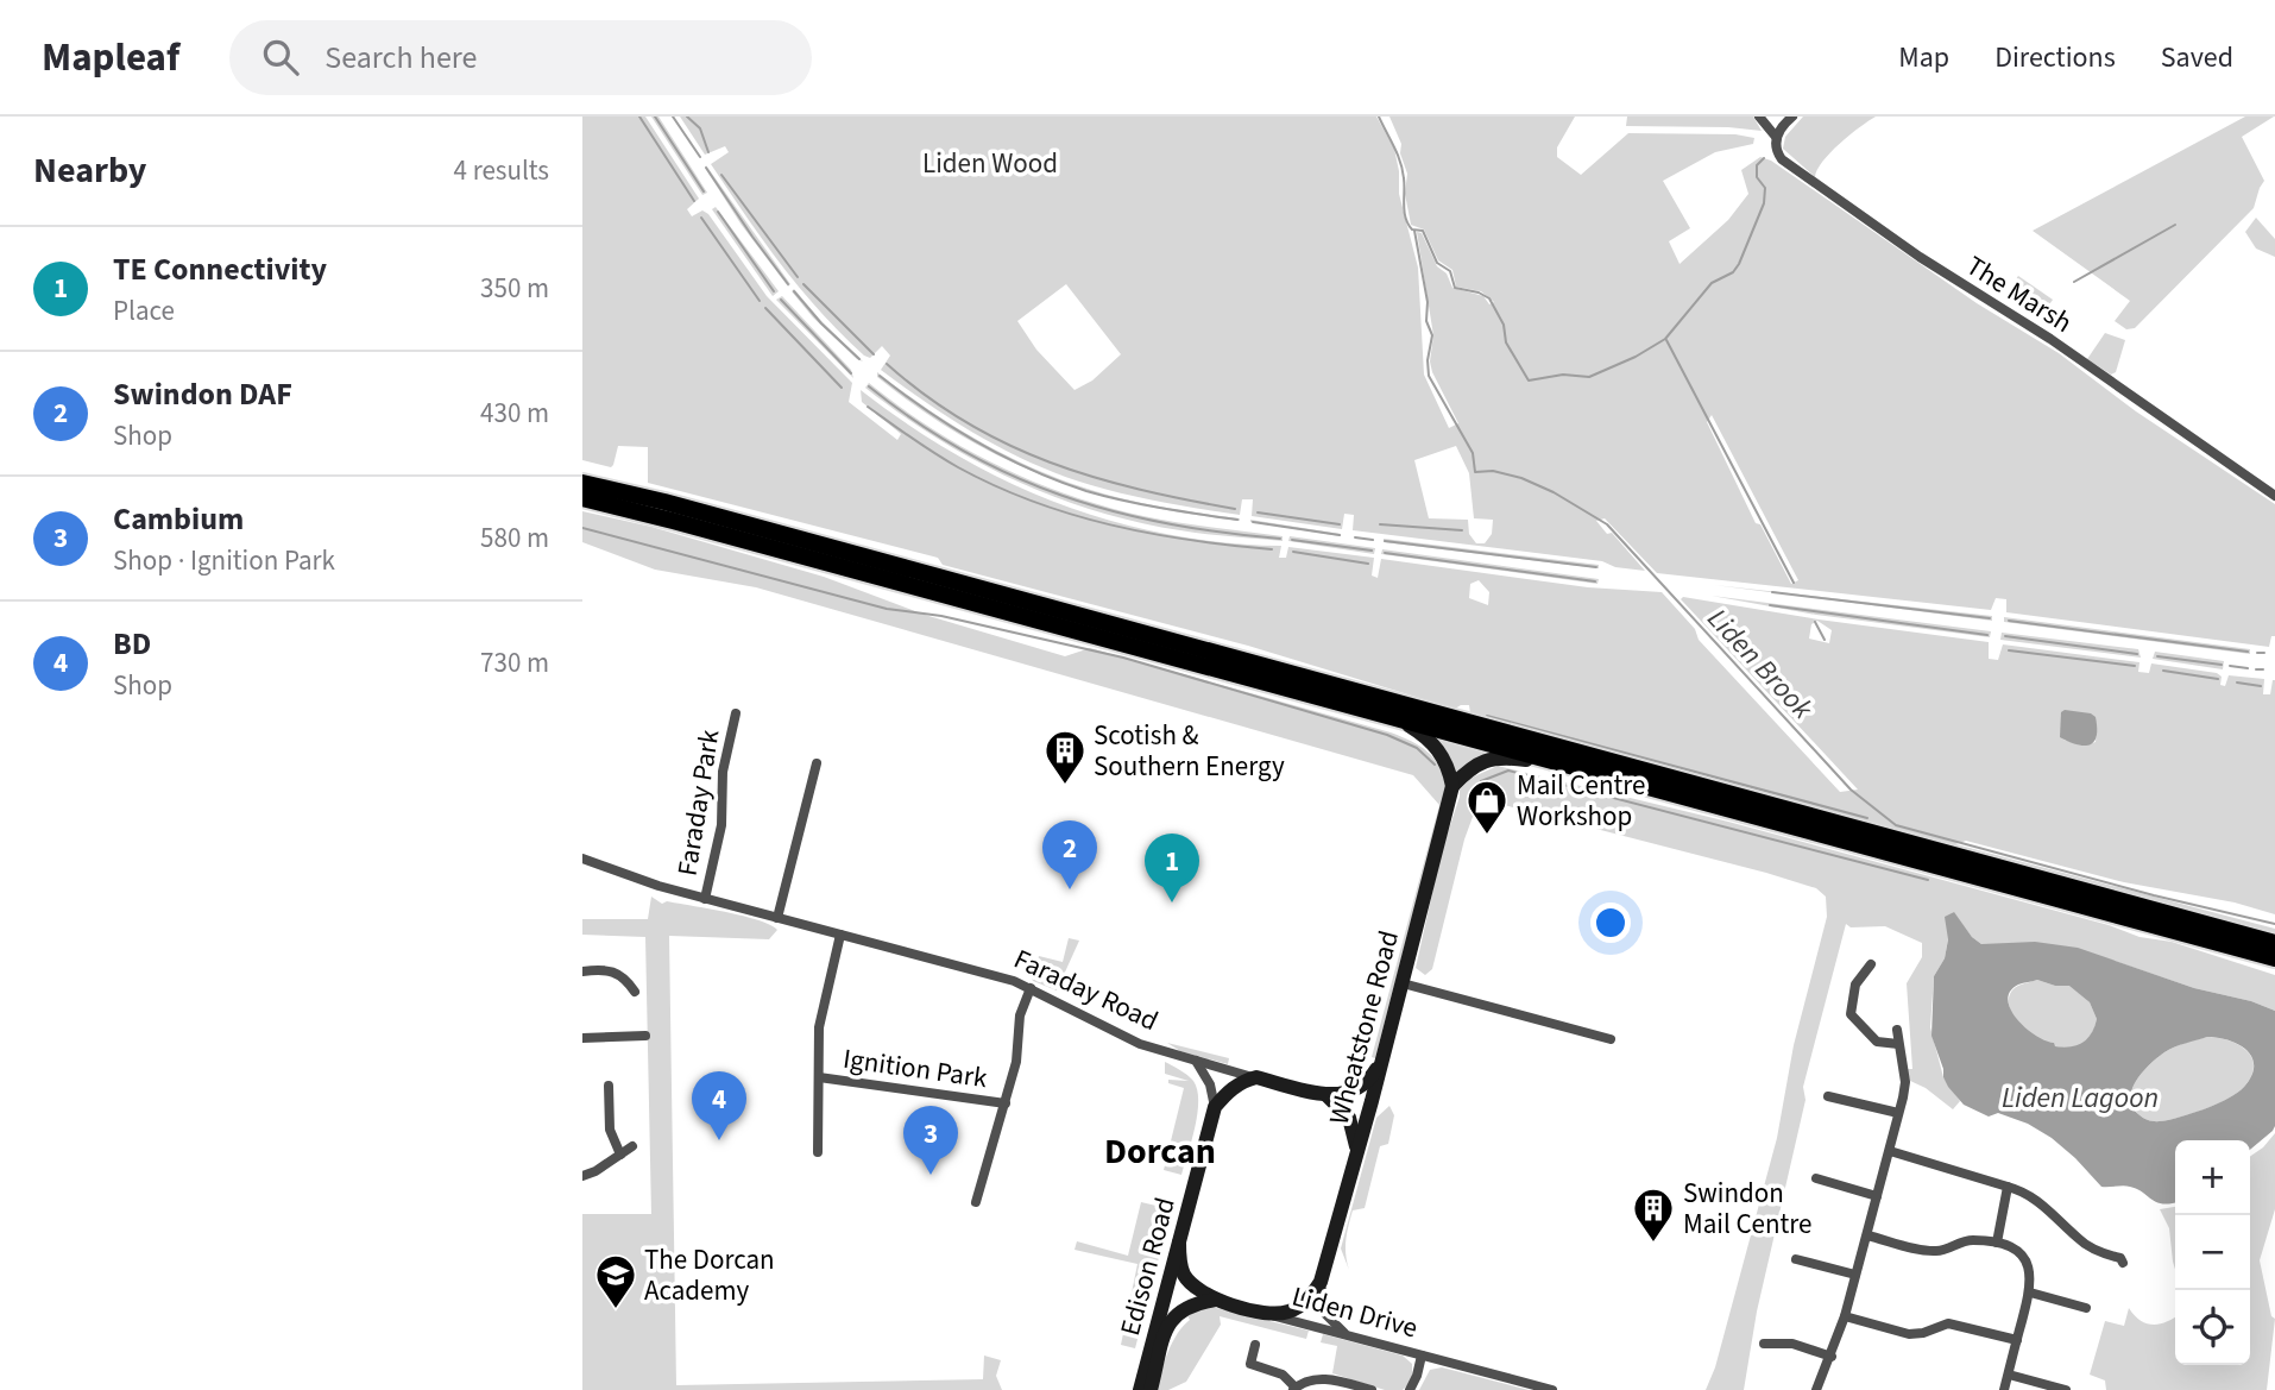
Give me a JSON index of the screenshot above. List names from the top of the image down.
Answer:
{
  "streets": {
    "main road": [
      "Faraday Road",
      "Wheatstone Road",
      "Edison Road",
      "Liden Drive"
    ],
    "street": ["The Marsh", "Faraday Park", "Ignition Park"]
  },
  "crossings": [
    ["Faraday Park", "Faraday Road"],
    ["Faraday Road", "Wheatstone Road"],
    ["Faraday Road", "Ignition Park"],
    ["Faraday Road", "Edison Road"],
    ["Faraday Road", "Liden Drive"],
    ["Wheatstone Road", "Edison Road"],
    ["Wheatstone Road", "Liden Drive"],
    ["Edison Road", "Liden Drive"]
  ],
  "districts": ["Dorcan"],
  "water": ["Liden Brook", "Liden Lagoon"],
  "parks": ["Liden Wood"],
  "places": {
    "building": ["Scotish & Southern Energy", "Swindon Mail Centre"],
    "shop": ["Mail Centre Workshop"],
    "school or university": ["The Dorcan Academy"]
  },
  "page": {
    "header": "Mapleaf",
    "search": "Search here",
    "nav": ["Map", "Directions", "Saved"],
    "heading": ["Nearby", "4 results"],
    "list": [
      {
        "mark": "1",
        "name": "TE Connectivity",
        "note": "Place",
        "value": "350 m"
      },
      {
        "mark": "2",
        "name": "Swindon DAF",
        "note": "Shop",
        "value": "430 m"
      },
      {
        "mark": "3",
        "name": "Cambium",
        "note": "Shop · Ignition Park",
        "value": "580 m"
      },
      {
        "mark": "4",
        "name": "BD",
        "note": "Shop",
        "value": "730 m"
      }
    ],
    "pins": [
      "2",
      "1",
      "4",
      "3"
    ],
    "map_buttons": ["+", "−"]
  }
}
